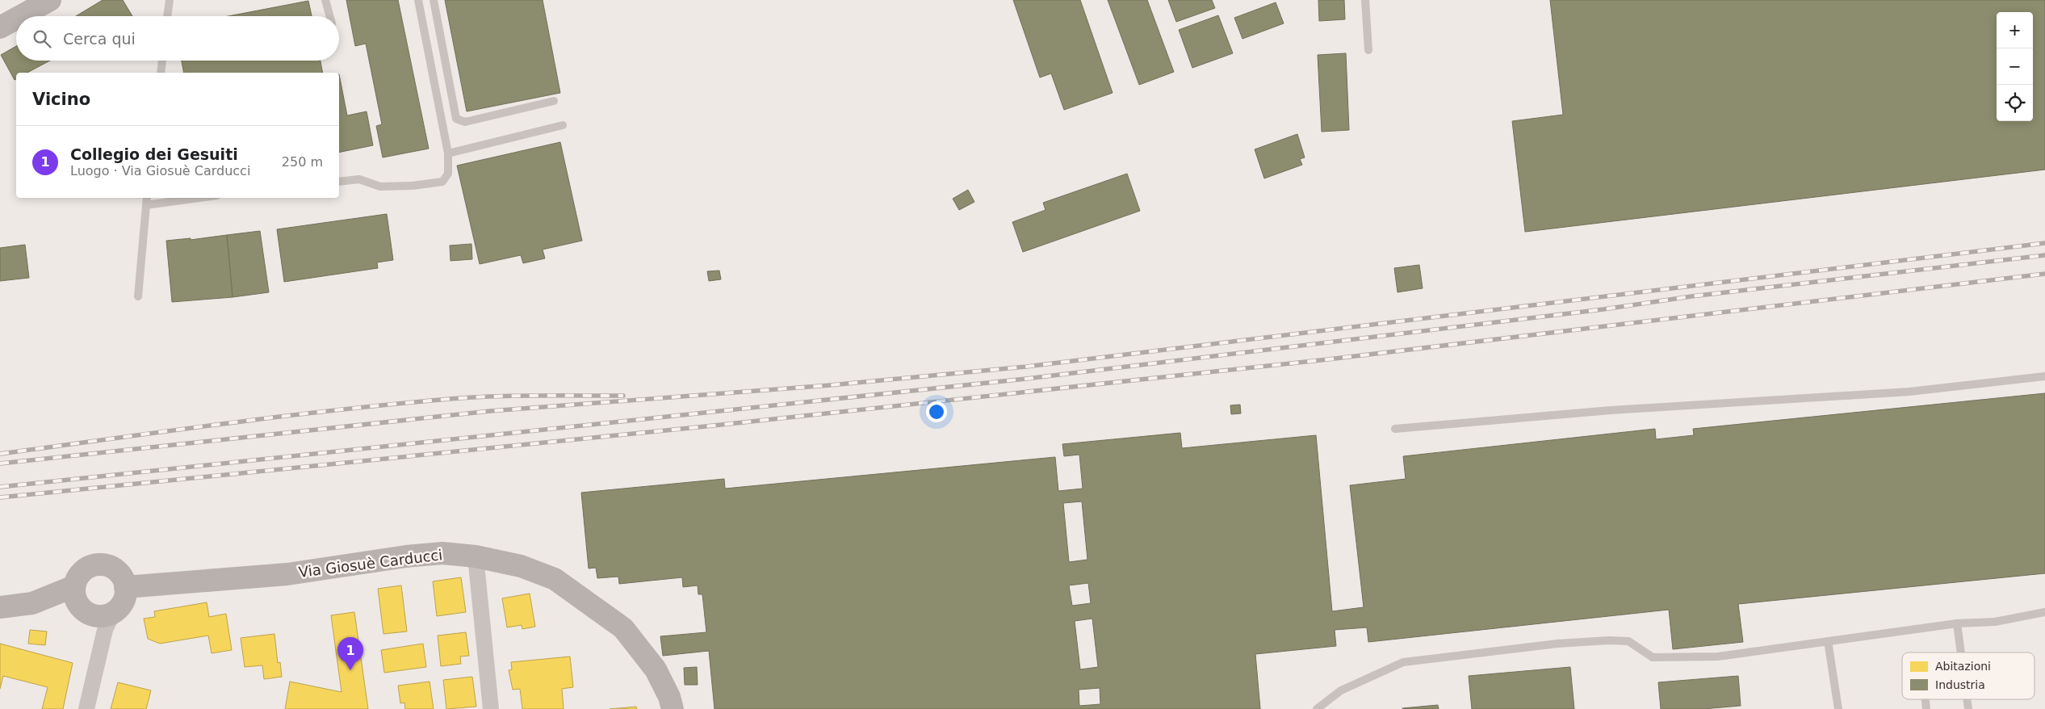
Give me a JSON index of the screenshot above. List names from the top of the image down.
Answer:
{
  "streets": {
    "street": ["Via Giosuè Carducci"]
  },
  "legend": ["Abitazioni", "Industria"],
  "page": {
    "map_buttons": ["+", "−"],
    "search": "Cerca qui",
    "heading": "Vicino",
    "list": [
      {
        "mark": "1",
        "name": "Collegio dei Gesuiti",
        "note": "Luogo · Via Giosuè Carducci",
        "value": "250 m"
      }
    ],
    "pins": "1"
  }
}
